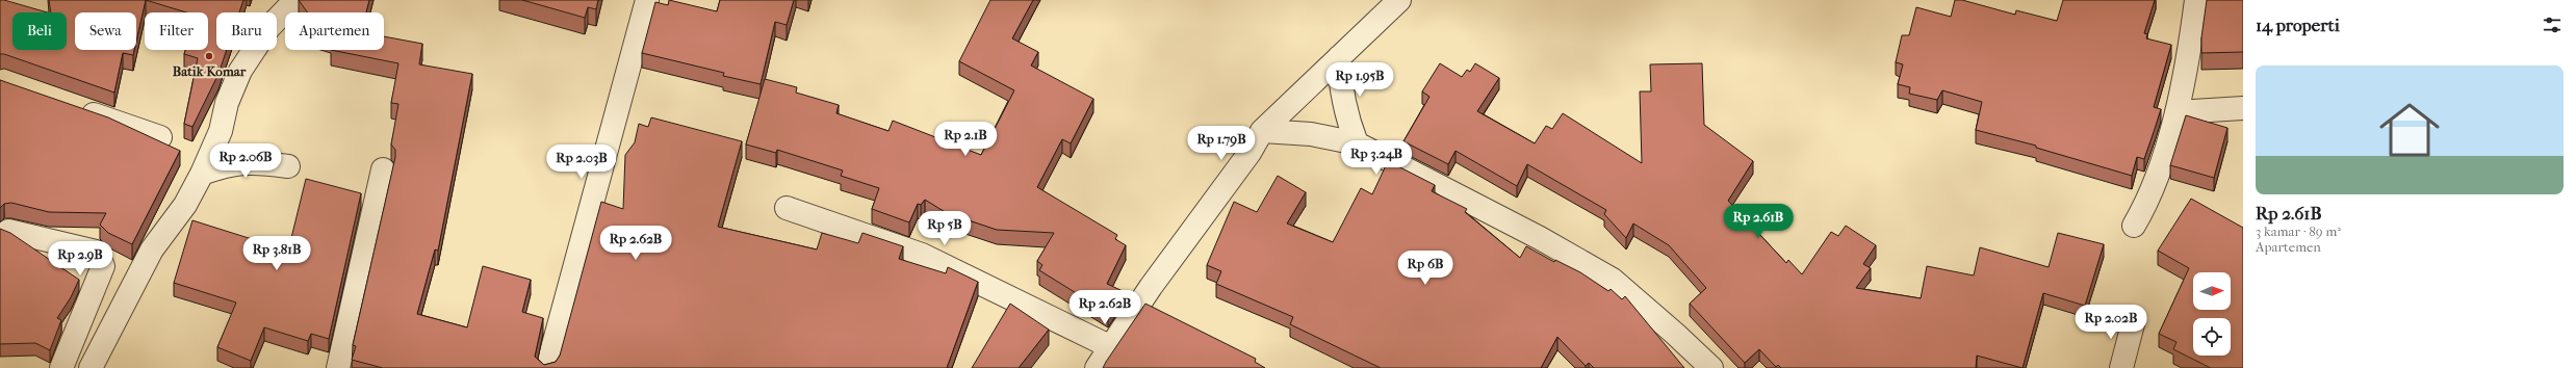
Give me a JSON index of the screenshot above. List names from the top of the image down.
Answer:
{
  "places": ["Batik Komar"],
  "north": "right",
  "page": {
    "heading": "14 properti",
    "chip": [
      "Beli",
      "Sewa",
      "Filter",
      "Baru",
      "Apartemen"
    ],
    "list": [
      {
        "name": "Rp 2.61B",
        "note": "3 kamar · 89 m² · Apartemen"
      }
    ],
    "price": [
      "Rp 1.95B",
      "Rp 2.1B",
      "Rp 1.79B",
      "Rp 3.24B",
      "Rp 2.06B",
      "Rp 2.03B",
      "Rp 2.61B",
      "Rp 5B",
      "Rp 2.62B",
      "Rp 3.81B",
      "Rp 2.9B",
      "Rp 6B",
      "Rp 2.62B",
      "Rp 2.02B"
    ]
  }
}
